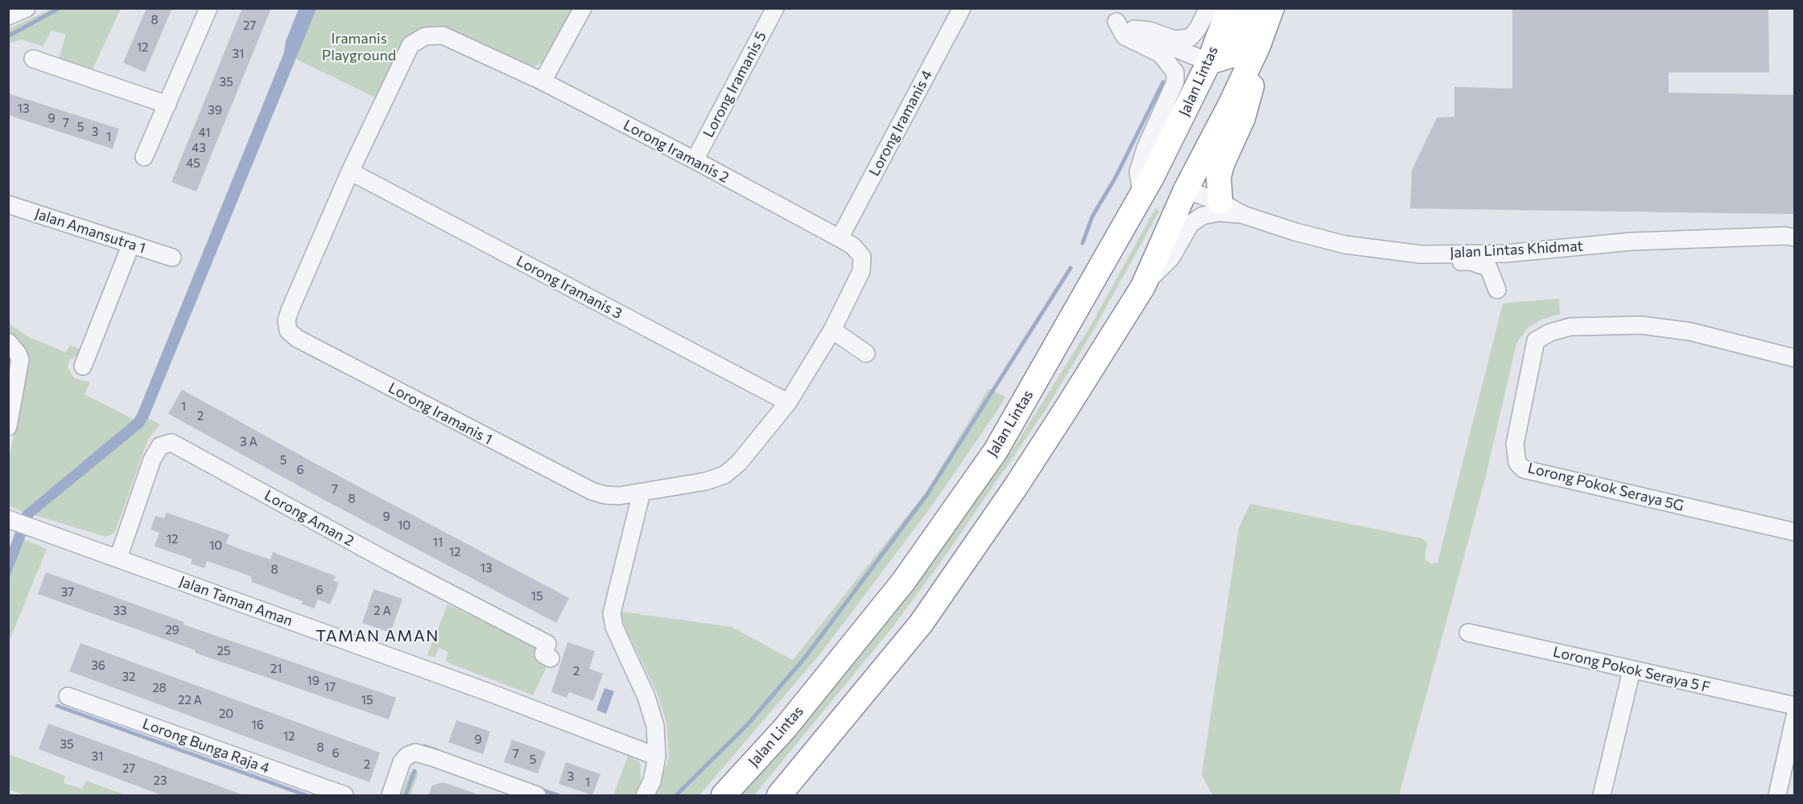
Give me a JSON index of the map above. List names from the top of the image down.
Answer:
{
  "streets": {
    "highway": ["Jalan Lintas"],
    "street": [
      "Lorong Iramanis 5",
      "Lorong Iramanis 4",
      "Lorong Iramanis 2",
      "Jalan Amansutra 1",
      "Jalan Lintas Khidmat",
      "Lorong Iramanis 3",
      "Lorong Iramanis 1",
      "Lorong Pokok Seraya 5G",
      "Lorong Aman 2",
      "Jalan Taman Aman",
      "Lorong Pokok Seraya 5 F",
      "Lorong Bunga Raja 4"
    ]
  },
  "crossings": [
    ["Lorong Iramanis 5", "Lorong Iramanis 2"],
    ["Lorong Iramanis 4", "Lorong Iramanis 2"],
    ["Lorong Iramanis 2", "Lorong Iramanis 1"],
    ["Lorong Iramanis 3", "Lorong Iramanis 1"],
    ["Lorong Aman 2", "Jalan Taman Aman"]
  ],
  "districts": ["TAMAN AMAN"],
  "parks": ["Iramanis Playground"],
  "house_numbers": [
    "8",
    "27",
    "12",
    "31",
    "35",
    "13",
    "39",
    "9",
    "7",
    "5",
    "3",
    "41",
    "1",
    "43",
    "45",
    "1",
    "2",
    "3 A",
    "5",
    "6",
    "7",
    "8",
    "9",
    "10",
    "12",
    "11",
    "10",
    "12",
    "13",
    "8",
    "6",
    "37",
    "15",
    "33",
    "2 A",
    "29",
    "25",
    "36",
    "21",
    "2",
    "32",
    "19",
    "17",
    "28",
    "22 A",
    "15",
    "20",
    "16",
    "12",
    "9",
    "35",
    "8",
    "6",
    "7",
    "31",
    "5",
    "2",
    "27",
    "3",
    "23",
    "1"
  ]
}
